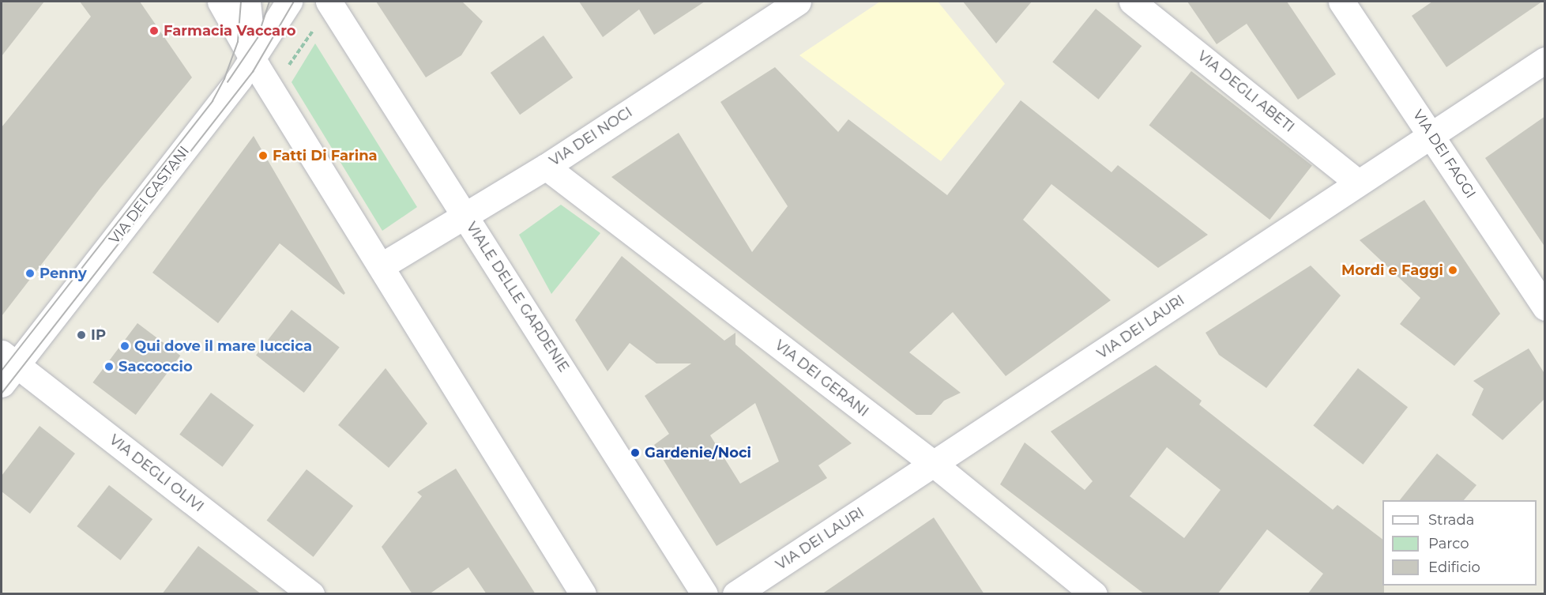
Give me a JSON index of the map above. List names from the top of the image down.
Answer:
{
  "streets": {
    "street": [
      "VIA DEGLI ABETI",
      "VIA DEI NOCI",
      "VIA DEI FAGGI",
      "VIA DEI CASTANI",
      "VIALE DELLE GARDENIE",
      "VIA DEI LAURI",
      "VIA DEI GERANI",
      "VIA DEGLI OLIVI"
    ]
  },
  "crossings": [
    ["VIA DEGLI ABETI", "VIA DEI LAURI"],
    ["VIA DEI NOCI", "VIALE DELLE GARDENIE"],
    ["VIA DEI NOCI", "VIA DEI GERANI"],
    ["VIA DEI FAGGI", "VIA DEI LAURI"],
    ["VIA DEI CASTANI", "VIA DEGLI OLIVI"],
    ["VIA DEI LAURI", "VIA DEI GERANI"]
  ],
  "places": [
    "Farmacia Vaccaro",
    "Fatti Di Farina",
    "Mordi e Faggi",
    "Penny",
    "IP",
    "Qui dove il mare luccica",
    "Saccoccio",
    "Gardenie/Noci"
  ],
  "legend": ["Strada", "Parco", "Edificio"]
}
